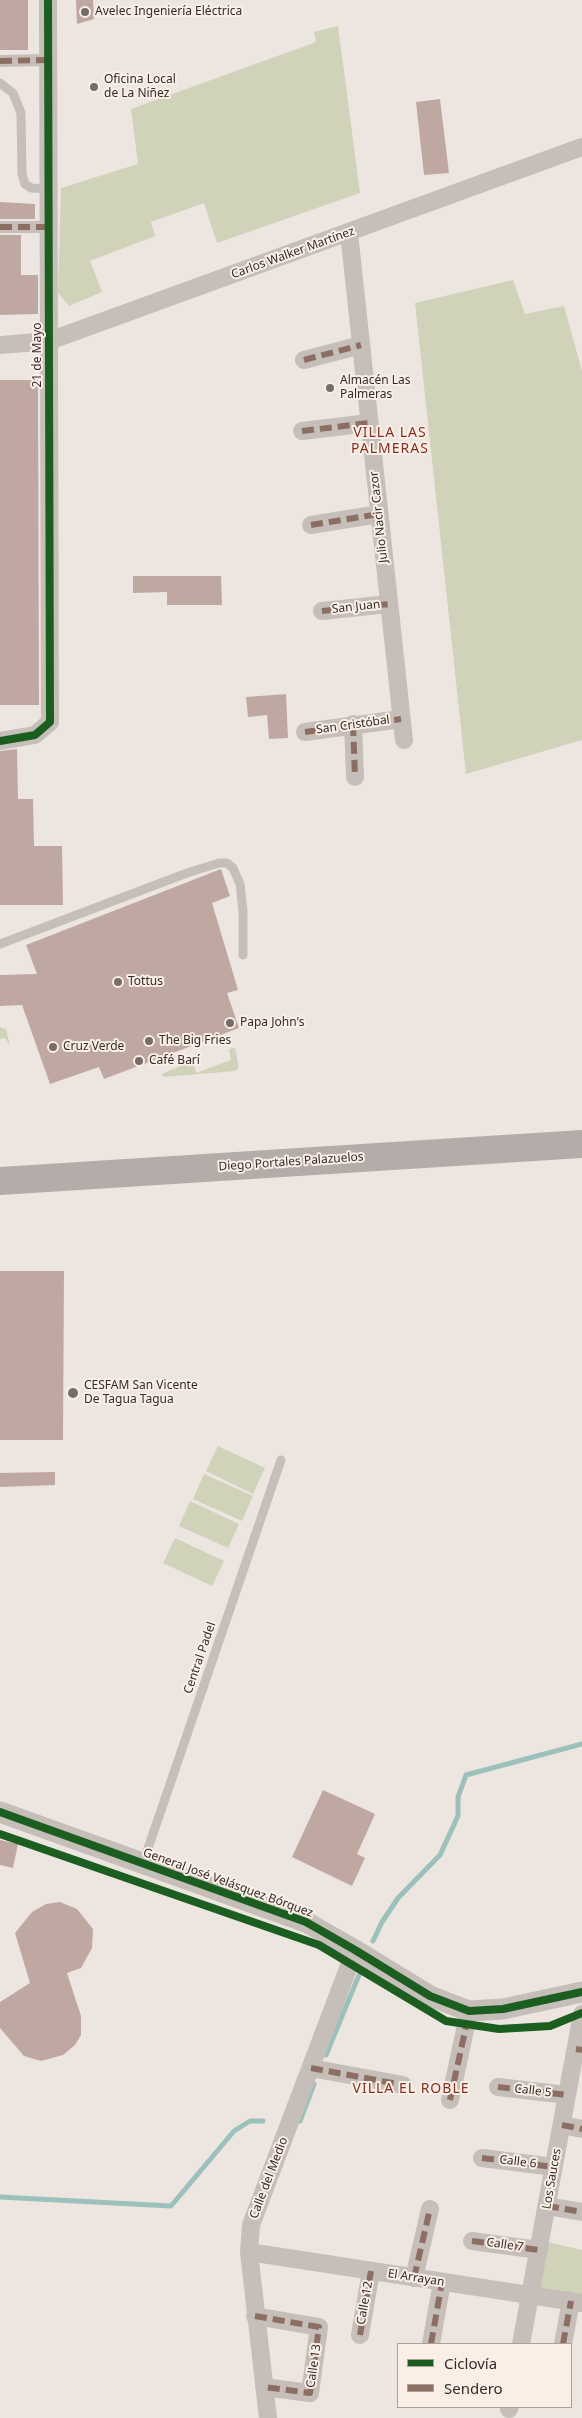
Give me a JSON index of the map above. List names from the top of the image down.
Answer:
{
  "streets": {
    "main road": ["Diego Portales Palazuelos"],
    "street": [
      "Carlos Walker Martínez",
      "21 de Mayo",
      "Julio Nacir Cazor",
      "San Juan",
      "San Cristóbal",
      "General José Velásquez Bórquez",
      "Calle 5",
      "Calle 6",
      "Calle del Medio",
      "Los Sauces",
      "Calle 7",
      "El Arrayan",
      "Calle 12",
      "Calle 13"
    ],
    "lane": ["Central Padel"]
  },
  "crossings": [
    ["Carlos Walker Martínez", "21 de Mayo"],
    ["Carlos Walker Martínez", "Julio Nacir Cazor"],
    ["Julio Nacir Cazor", "San Juan"],
    ["Julio Nacir Cazor", "San Cristóbal"],
    ["Central Padel", "General José Velásquez Bórquez"],
    ["General José Velásquez Bórquez", "Calle del Medio"],
    ["Calle 5", "Los Sauces"],
    ["Calle 6", "Los Sauces"],
    ["Calle del Medio", "El Arrayan"],
    ["Calle del Medio", "Calle 13"],
    ["Los Sauces", "Calle 7"],
    ["Los Sauces", "El Arrayan"],
    ["El Arrayan", "Calle 12"]
  ],
  "districts": ["VILLA LAS PALMERAS", "VILLA EL ROBLE"],
  "places": [
    "Avelec Ingeniería Eléctrica",
    "Oficina Local de La Niñez",
    "Almacén Las Palmeras",
    "Tottus",
    "Papa John's",
    "The Big Fries",
    "Cruz Verde",
    "Café Barí",
    "CESFAM San Vicente De Tagua Tagua"
  ],
  "legend": ["Ciclovía", "Sendero"]
}
